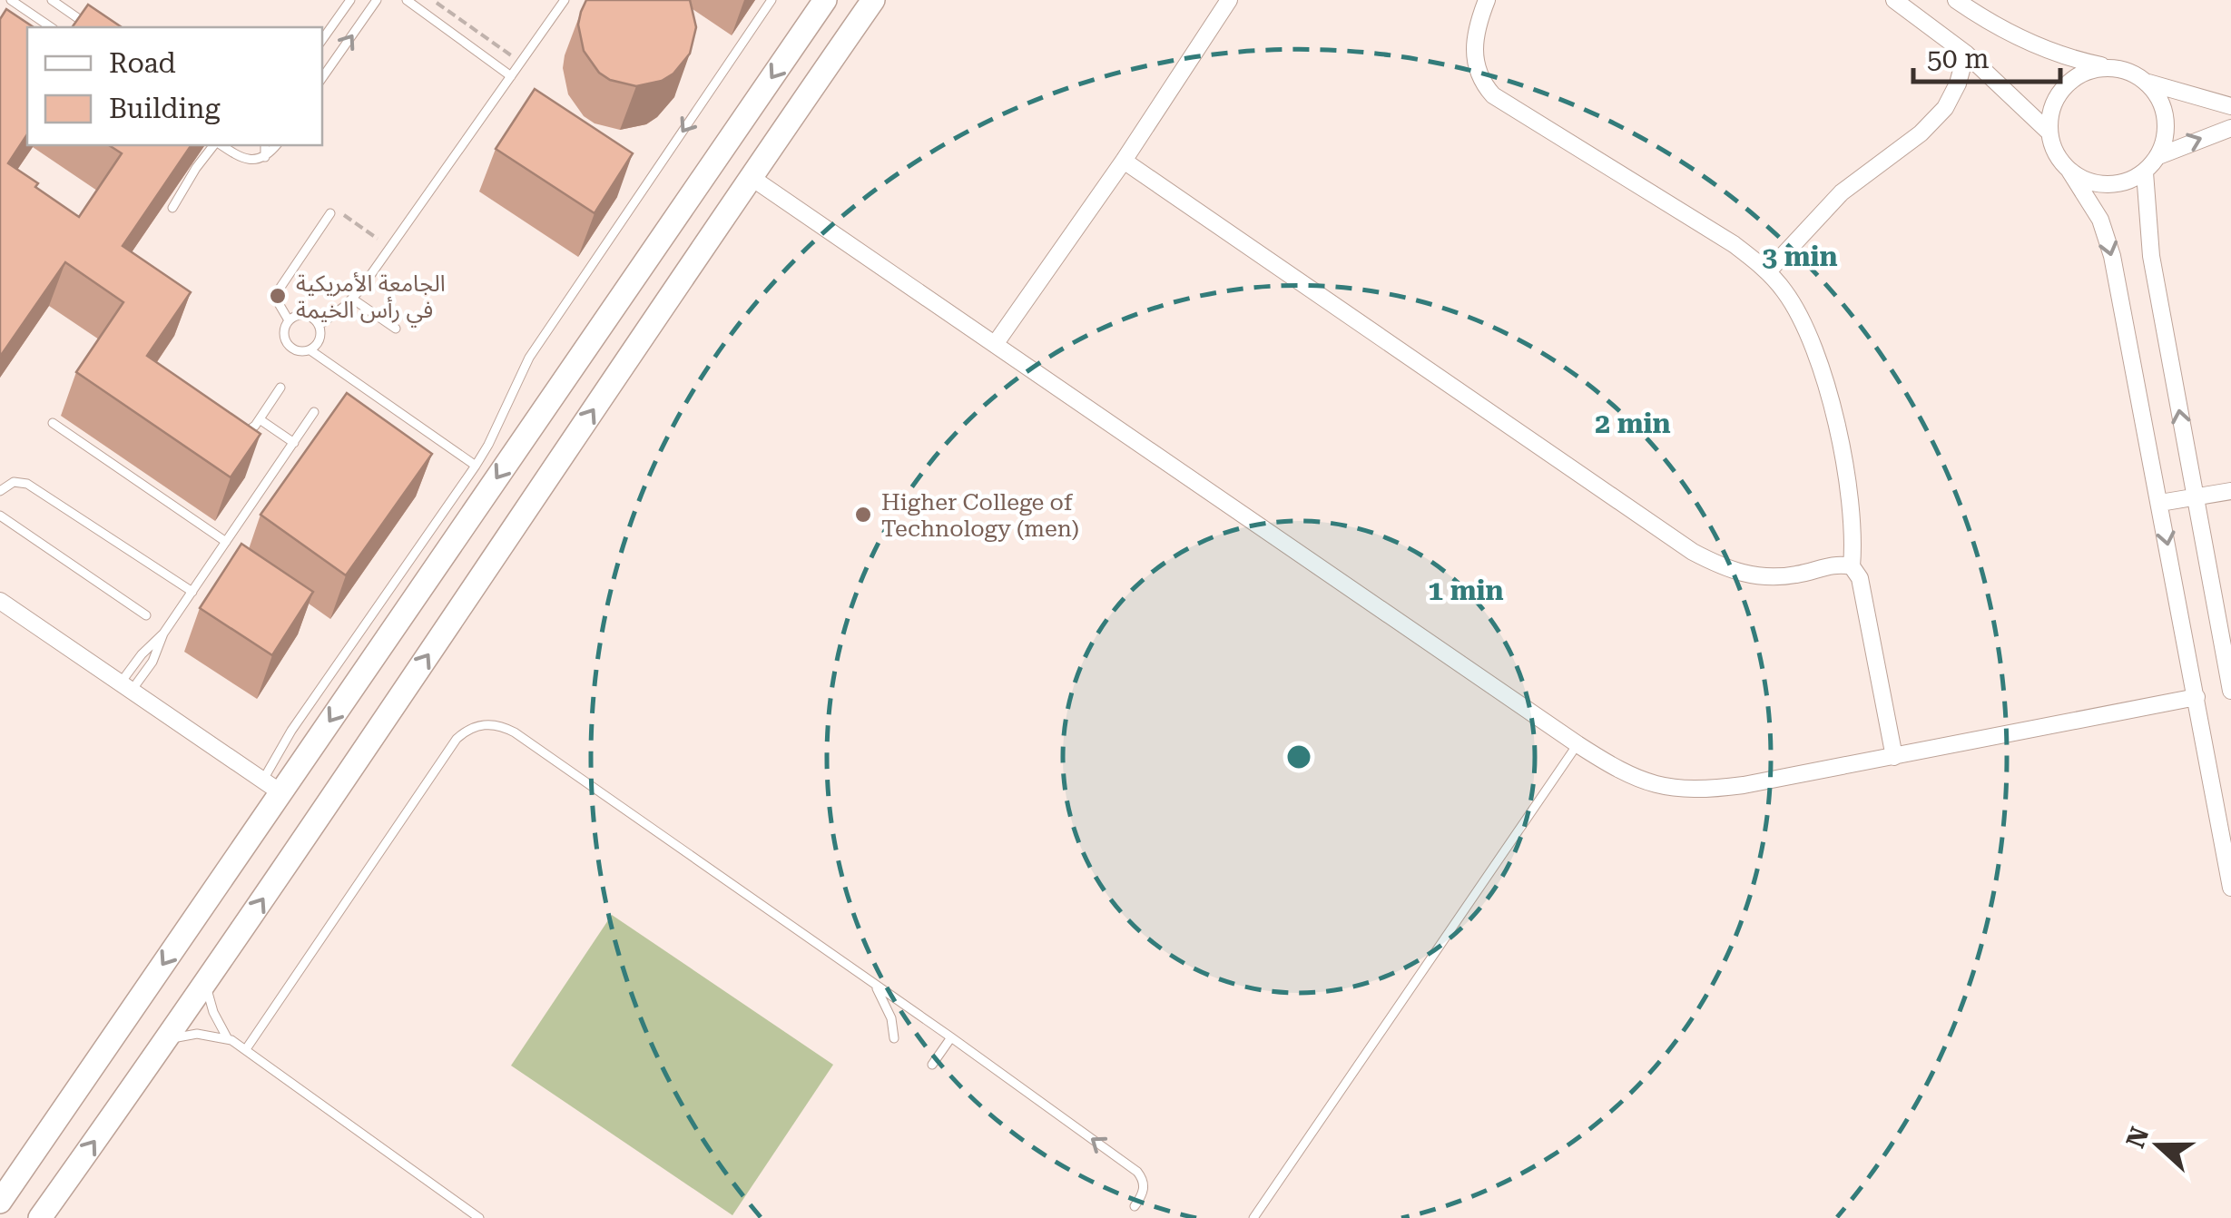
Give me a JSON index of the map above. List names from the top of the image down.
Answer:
{
  "places": ["الجامعة الأمريكية في رأس الخيمة", "Higher College of Technology (men)"],
  "legend": ["Road", "Building"],
  "scale_bar": "50 m",
  "north": "left",
  "rings": ["3 min", "2 min", "1 min"]
}
